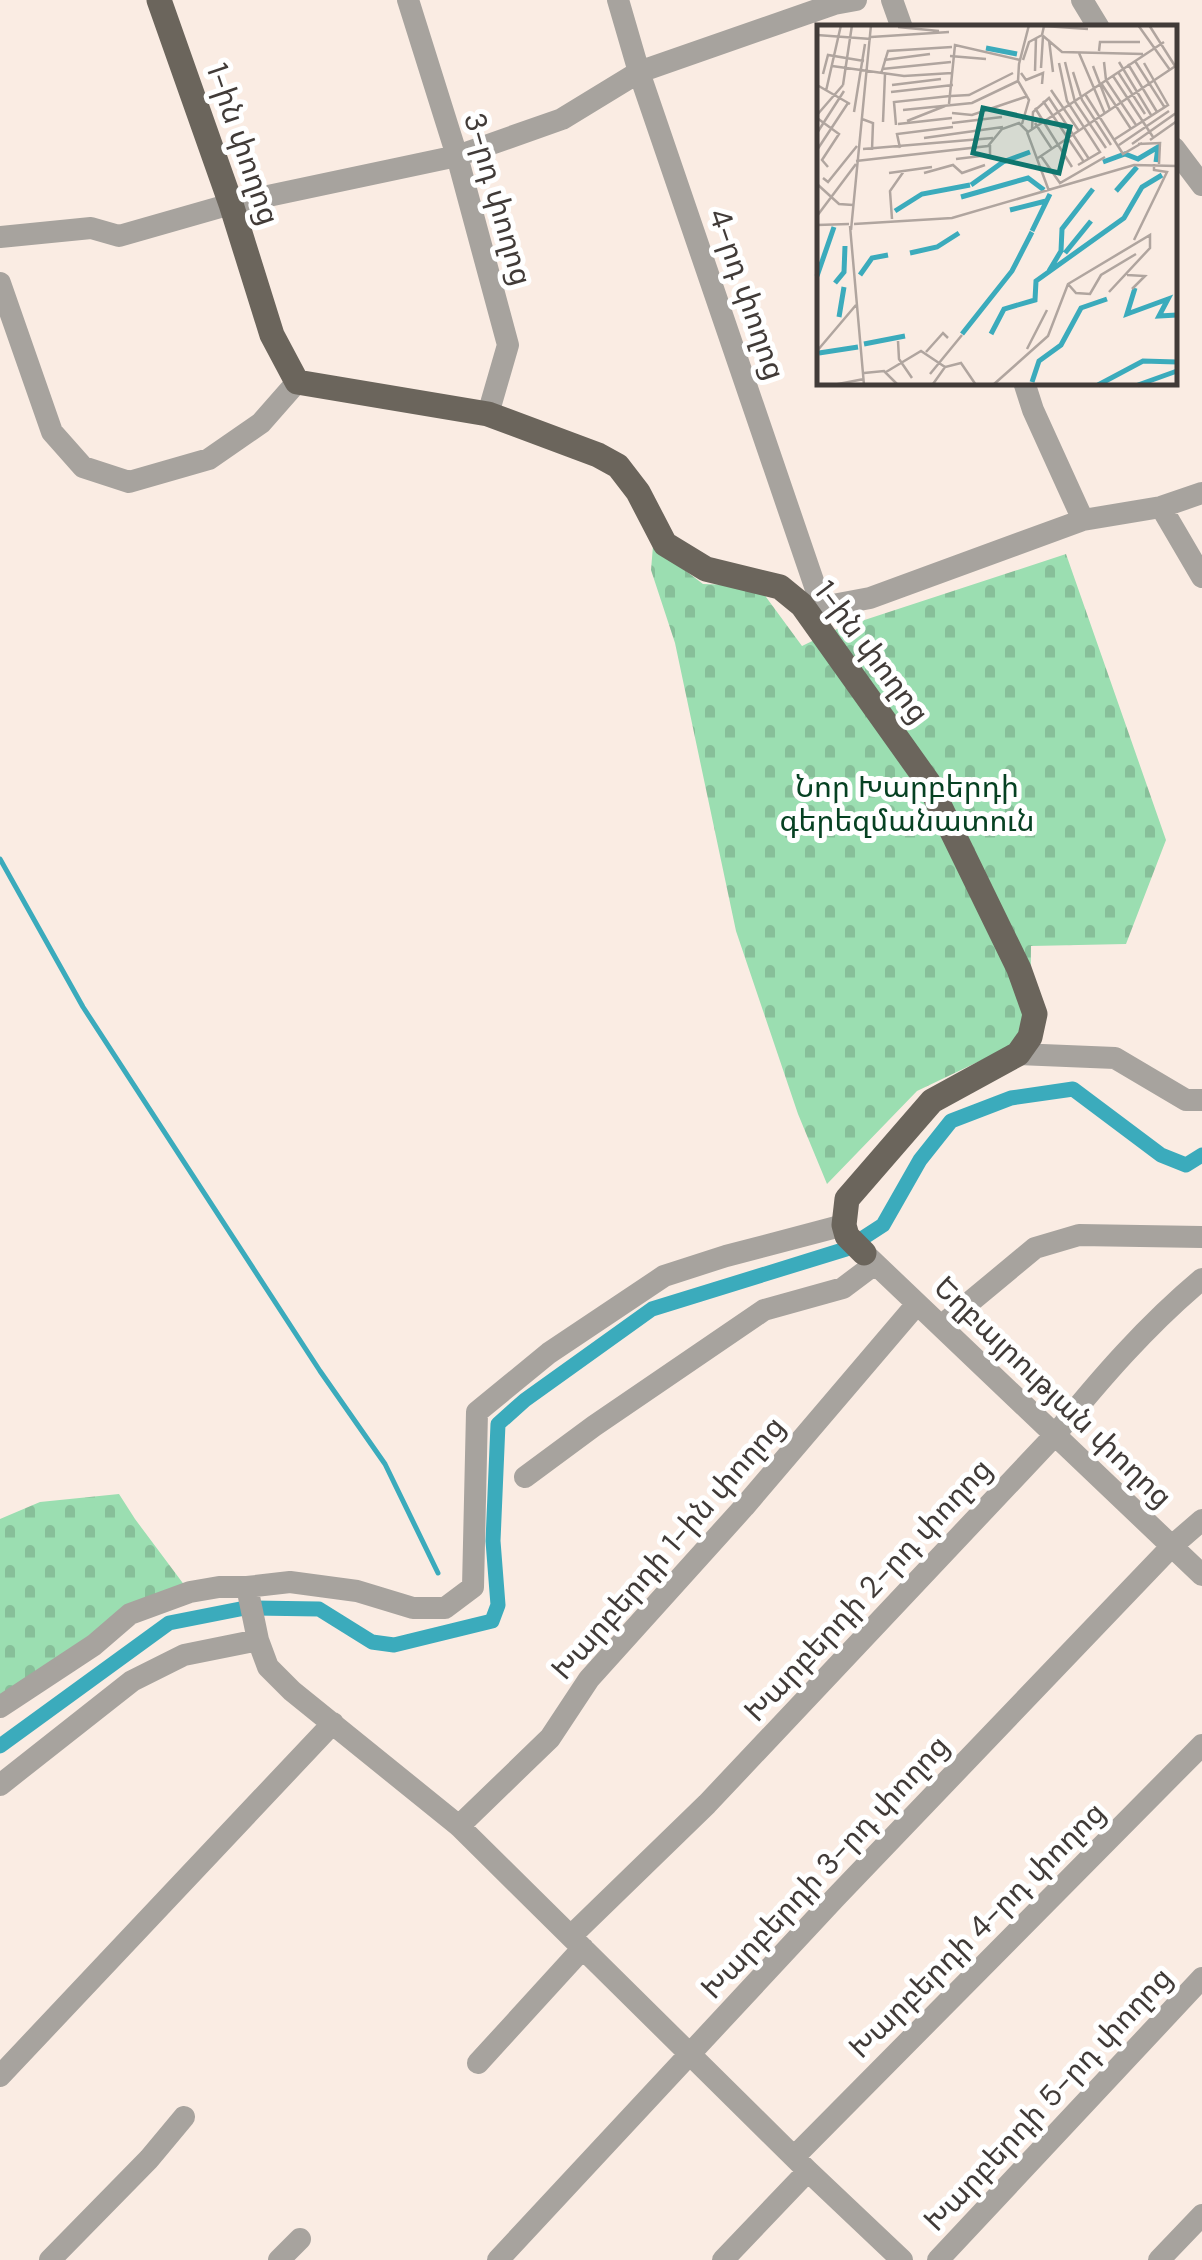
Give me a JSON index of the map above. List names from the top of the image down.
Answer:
{
  "streets": {
    "main road": ["1-ին փողոց"],
    "street": [
      "3-րդ փողոց",
      "4-րդ փողոց",
      "Եղբայրության փողոց",
      "Խարբերդի 1-ին փողոց",
      "Խարբերդի 2-րդ փողոց",
      "Խարբերդի 3-րդ փողոց",
      "Խարբերդի 4-րդ փողոց",
      "Խարբերդի 5-րդ փողոց"
    ]
  },
  "crossings": [
    ["1-ին փողոց", "3-րդ փողոց"],
    ["1-ին փողոց", "4-րդ փողոց"],
    ["Եղբայրության փողոց", "Խարբերդի 1-ին փողոց"],
    ["Եղբայրության փողոց", "Խարբերդի 2-րդ փողոց"],
    ["Եղբայրության փողոց", "Խարբերդի 3-րդ փողոց"]
  ],
  "parks": ["Նոր Խարբերդի գերեզմանատուն"]
}
